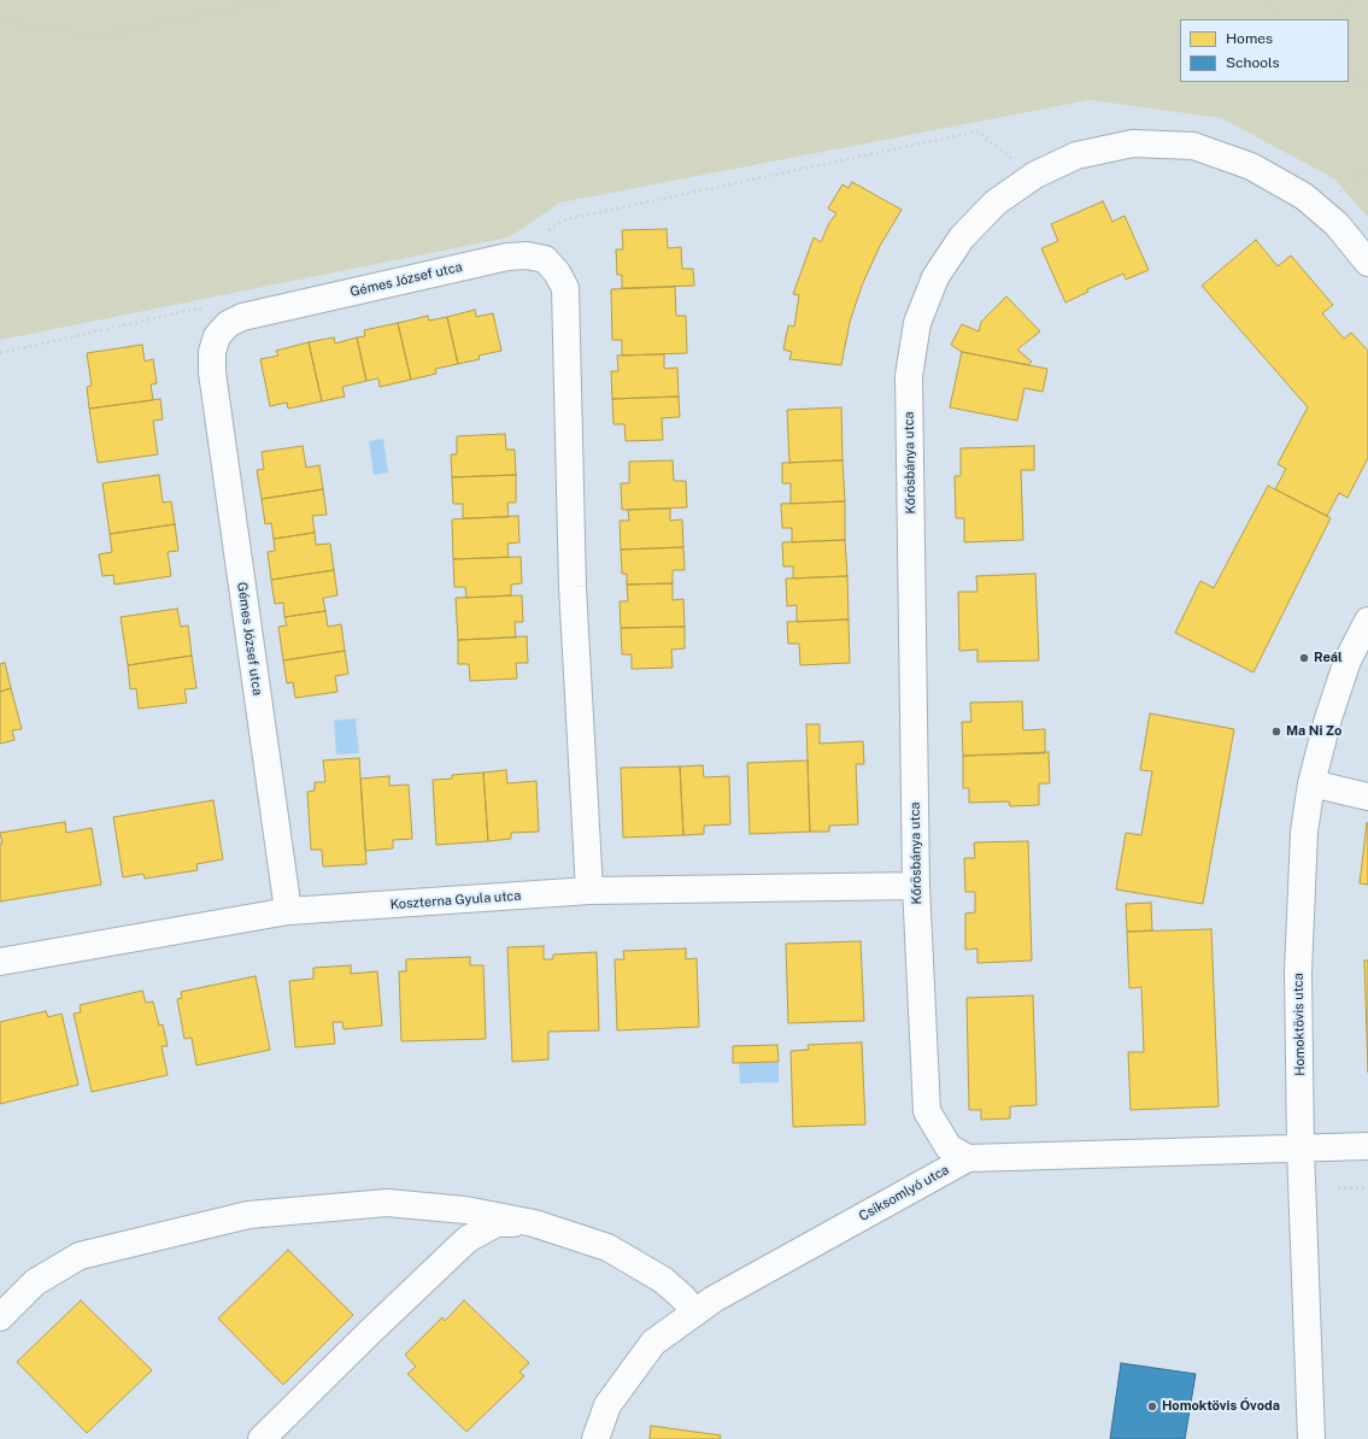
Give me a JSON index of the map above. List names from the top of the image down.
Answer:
{
  "streets": {
    "street": [
      "Gémes József utca",
      "Kőrösbánya utca",
      "Koszterna Gyula utca",
      "Homoktövis utca",
      "Csíksomlyó utca"
    ]
  },
  "crossings": [
    ["Gémes József utca", "Koszterna Gyula utca"],
    ["Kőrösbánya utca", "Koszterna Gyula utca"],
    ["Kőrösbánya utca", "Csíksomlyó utca"],
    ["Homoktövis utca", "Csíksomlyó utca"]
  ],
  "places": ["Reál", "Ma Ni Zo", "Homoktövis Óvoda"],
  "legend": ["Homes", "Schools"]
}
